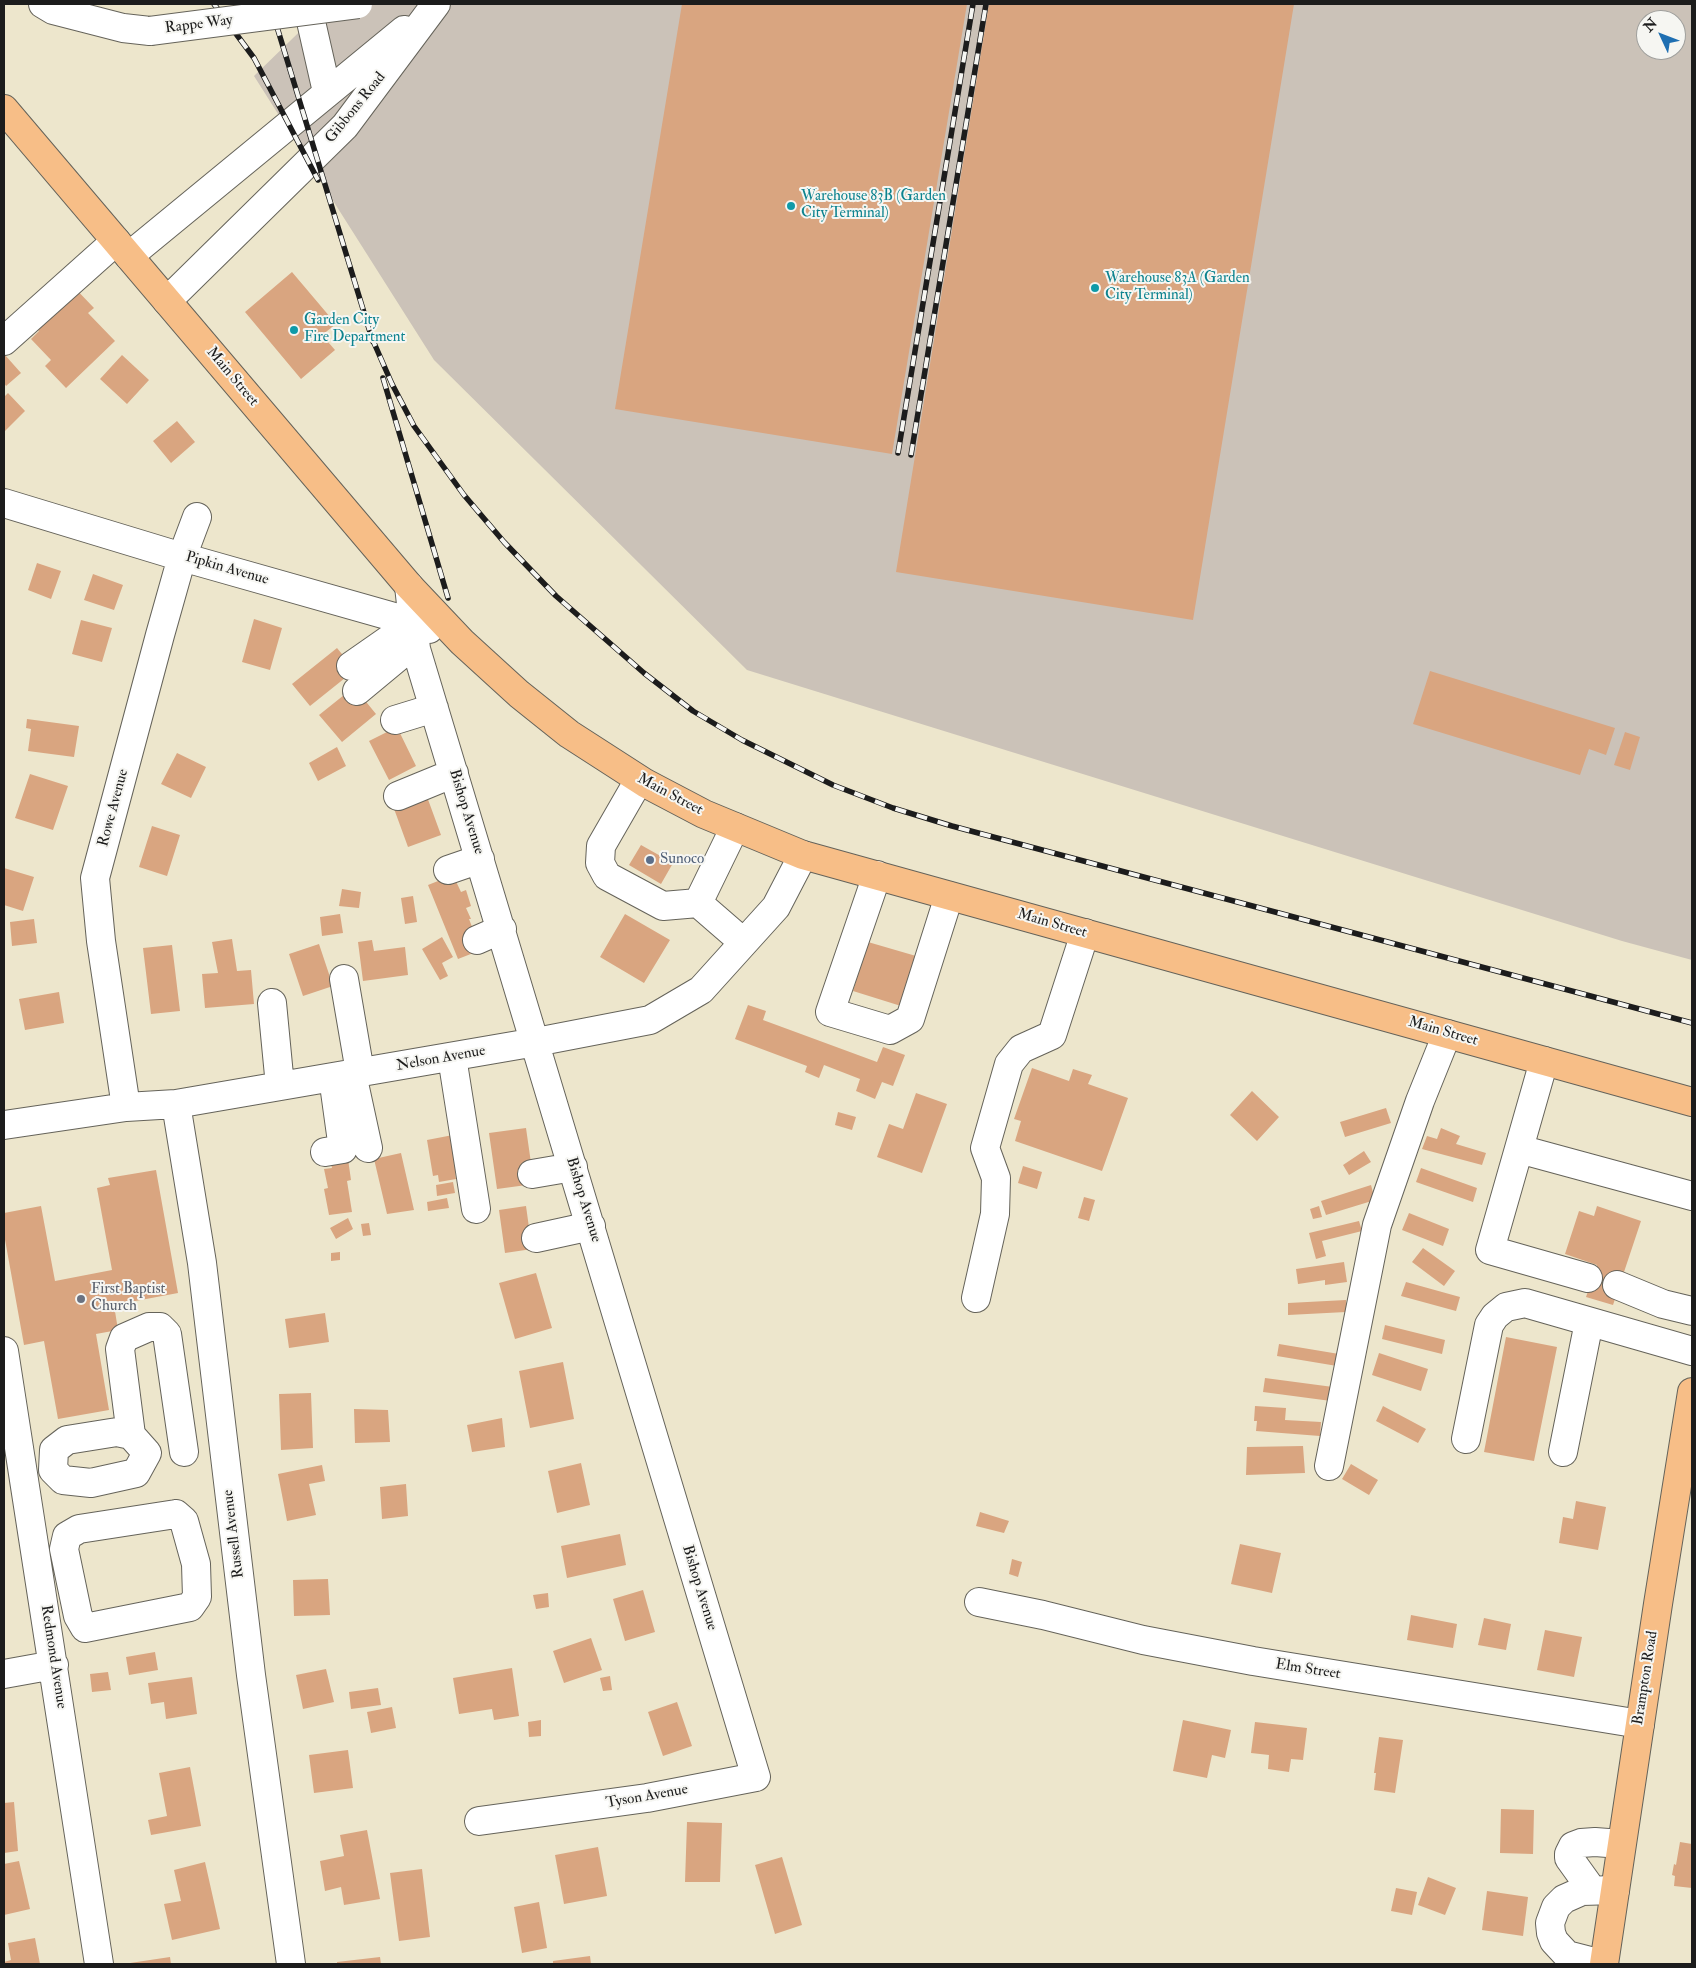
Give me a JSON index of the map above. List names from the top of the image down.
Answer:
{
  "streets": {
    "main road": ["Main Street", "Brampton Road"],
    "street": [
      "Rappe Way",
      "Gibbons Road",
      "Pipkin Avenue",
      "Rowe Avenue",
      "Bishop Avenue",
      "Nelson Avenue",
      "Russell Avenue",
      "Redmond Avenue",
      "Elm Street",
      "Tyson Avenue"
    ]
  },
  "crossings": [
    ["Gibbons Road", "Main Street"],
    ["Main Street", "Pipkin Avenue"],
    ["Main Street", "Bishop Avenue"],
    ["Main Street", "Nelson Avenue"],
    ["Pipkin Avenue", "Rowe Avenue"],
    ["Pipkin Avenue", "Bishop Avenue"],
    ["Rowe Avenue", "Nelson Avenue"],
    ["Bishop Avenue", "Nelson Avenue"],
    ["Bishop Avenue", "Tyson Avenue"],
    ["Nelson Avenue", "Russell Avenue"],
    ["Elm Street", "Brampton Road"]
  ],
  "places": [
    "Warehouse 83B (Garden City Terminal)",
    "Warehouse 83A (Garden City Terminal)",
    "Garden City Fire Department",
    "Sunoco",
    "First Baptist Church"
  ],
  "north": "top left"
}
